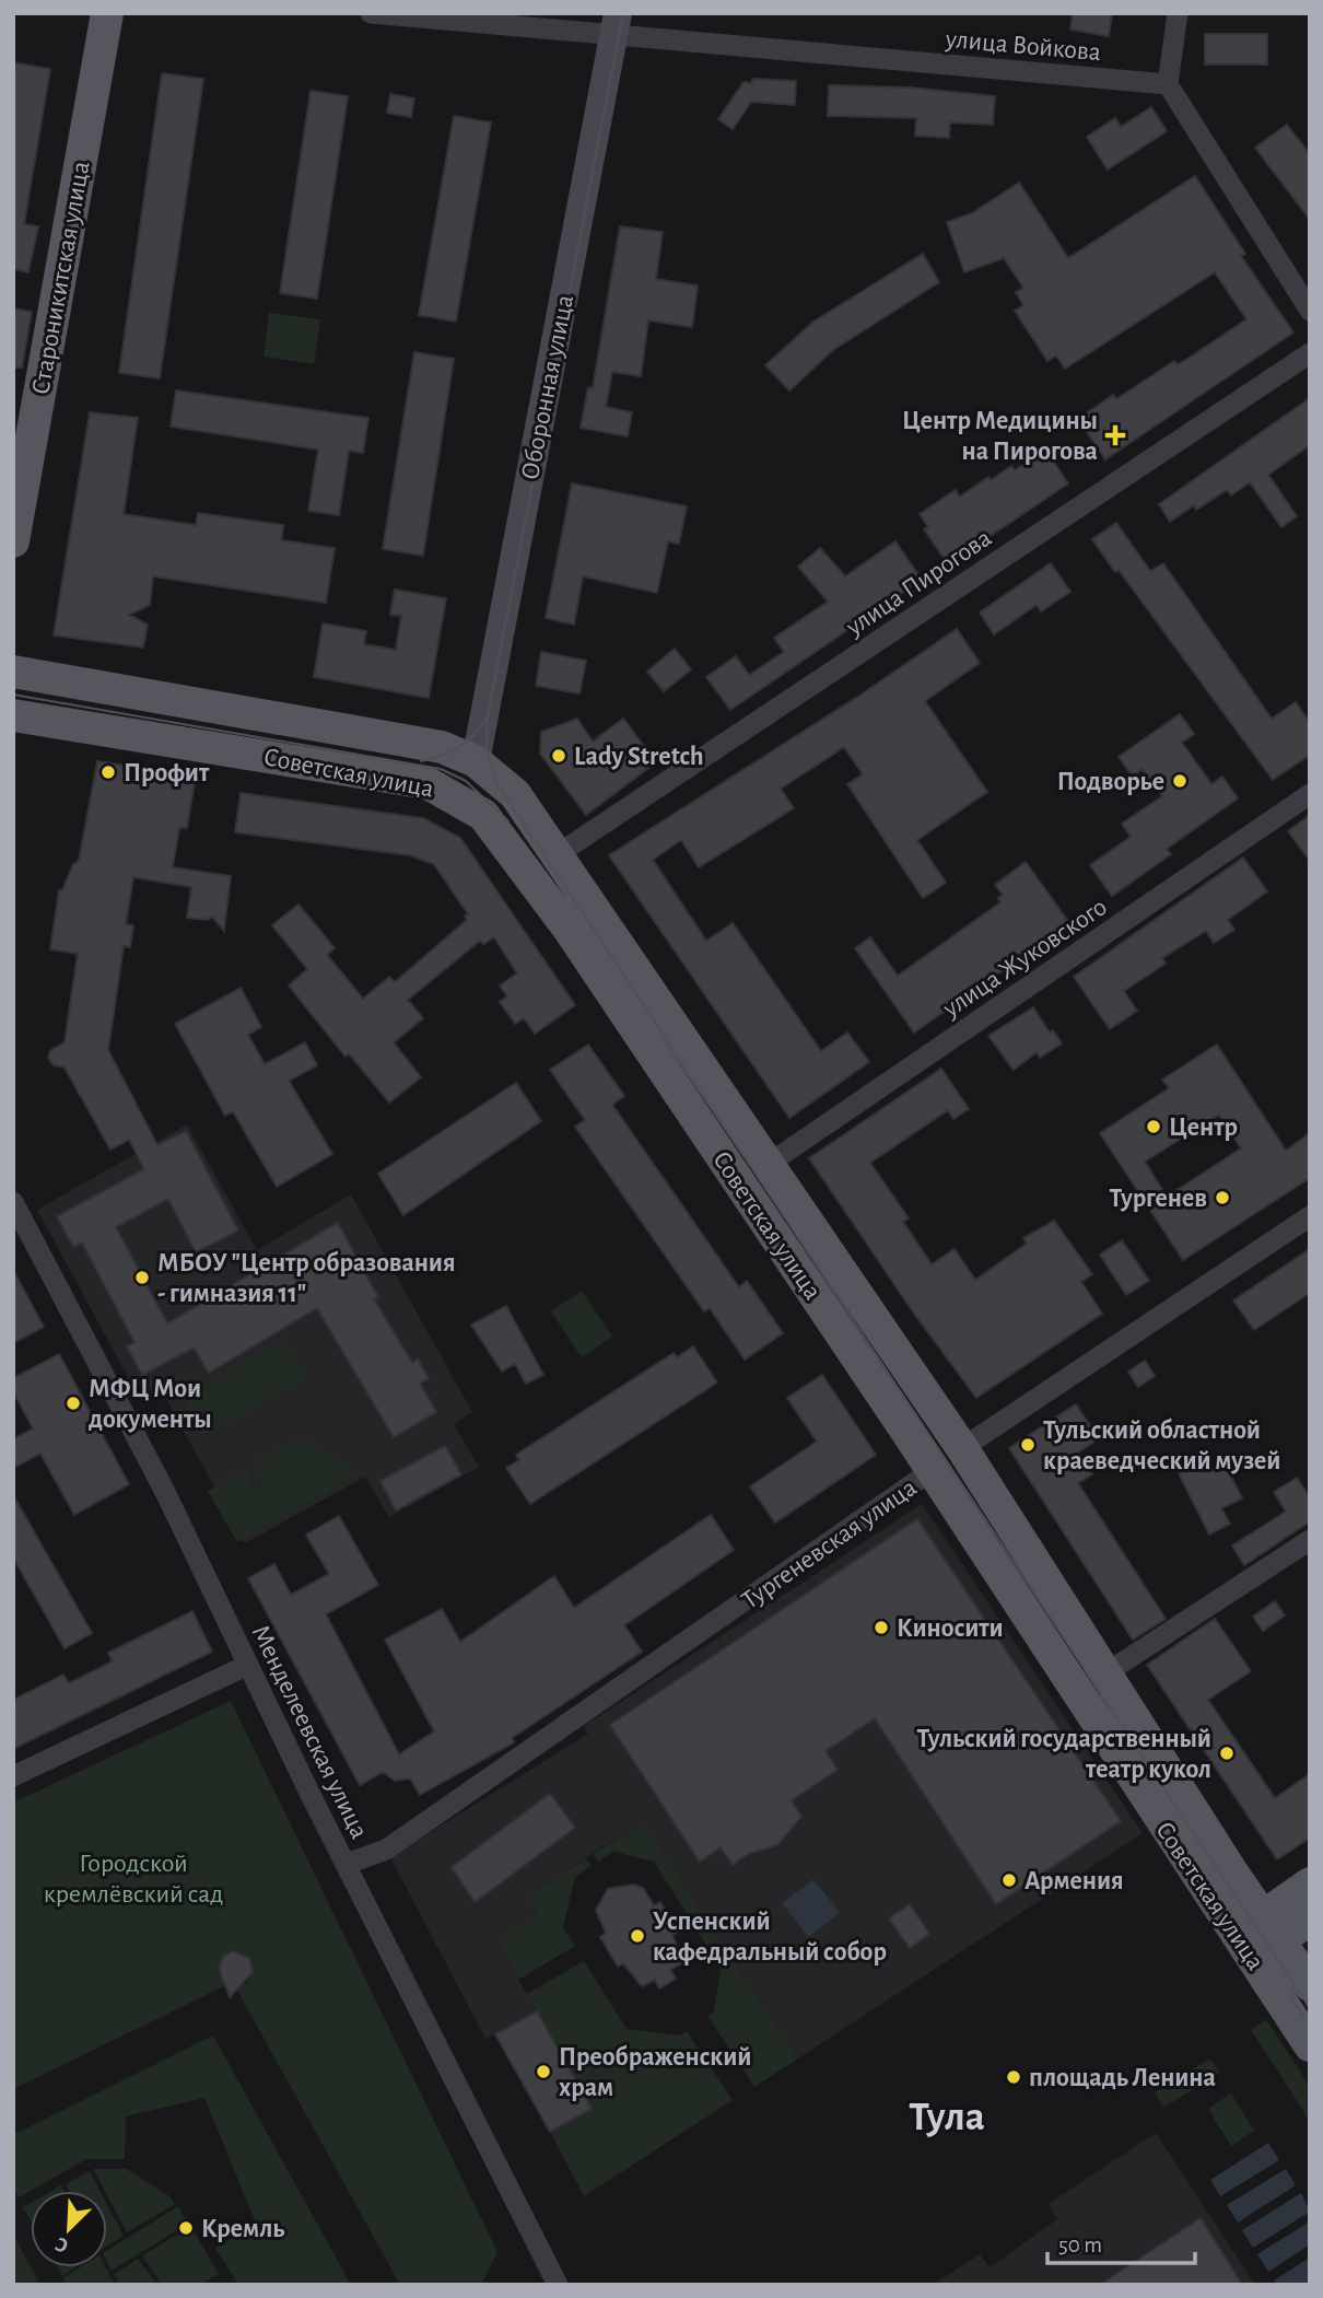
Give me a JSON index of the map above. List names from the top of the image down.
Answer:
{
  "streets": {
    "main road": [
      "Староникитская улица",
      "Оборонная улица",
      "Советская улица",
      "Тургеневская улица"
    ],
    "street": [
      "улица Войкова",
      "улица Пирогова",
      "улица Жуковского",
      "Менделеевская улица"
    ]
  },
  "crossings": [
    ["улица Войкова", "Оборонная улица"],
    ["Оборонная улица", "Советская улица"],
    ["улица Пирогова", "Советская улица"],
    ["Советская улица", "улица Жуковского"],
    ["Советская улица", "Тургеневская улица"],
    ["Тургеневская улица", "Менделеевская улица"]
  ],
  "districts": ["Тула"],
  "parks": ["Городской кремлёвский сад"],
  "places": {
    "health": ["Центр Медицины на Пирогова"],
    "other": [
      "Lady Stretch",
      "Профит",
      "Подворье",
      "Центр",
      "Тургенев",
      "МБОУ \"Центр образования - гимназия 11\"",
      "МФЦ Мои документы",
      "Тульский областной краеведческий музей",
      "Киносити",
      "Тульский государственный театр кукол",
      "Армения",
      "Успенский кафедральный собор",
      "Преображенский храм",
      "площадь Ленина",
      "Кремль"
    ]
  },
  "scale_bar": "50 m",
  "north": "bottom left"
}
